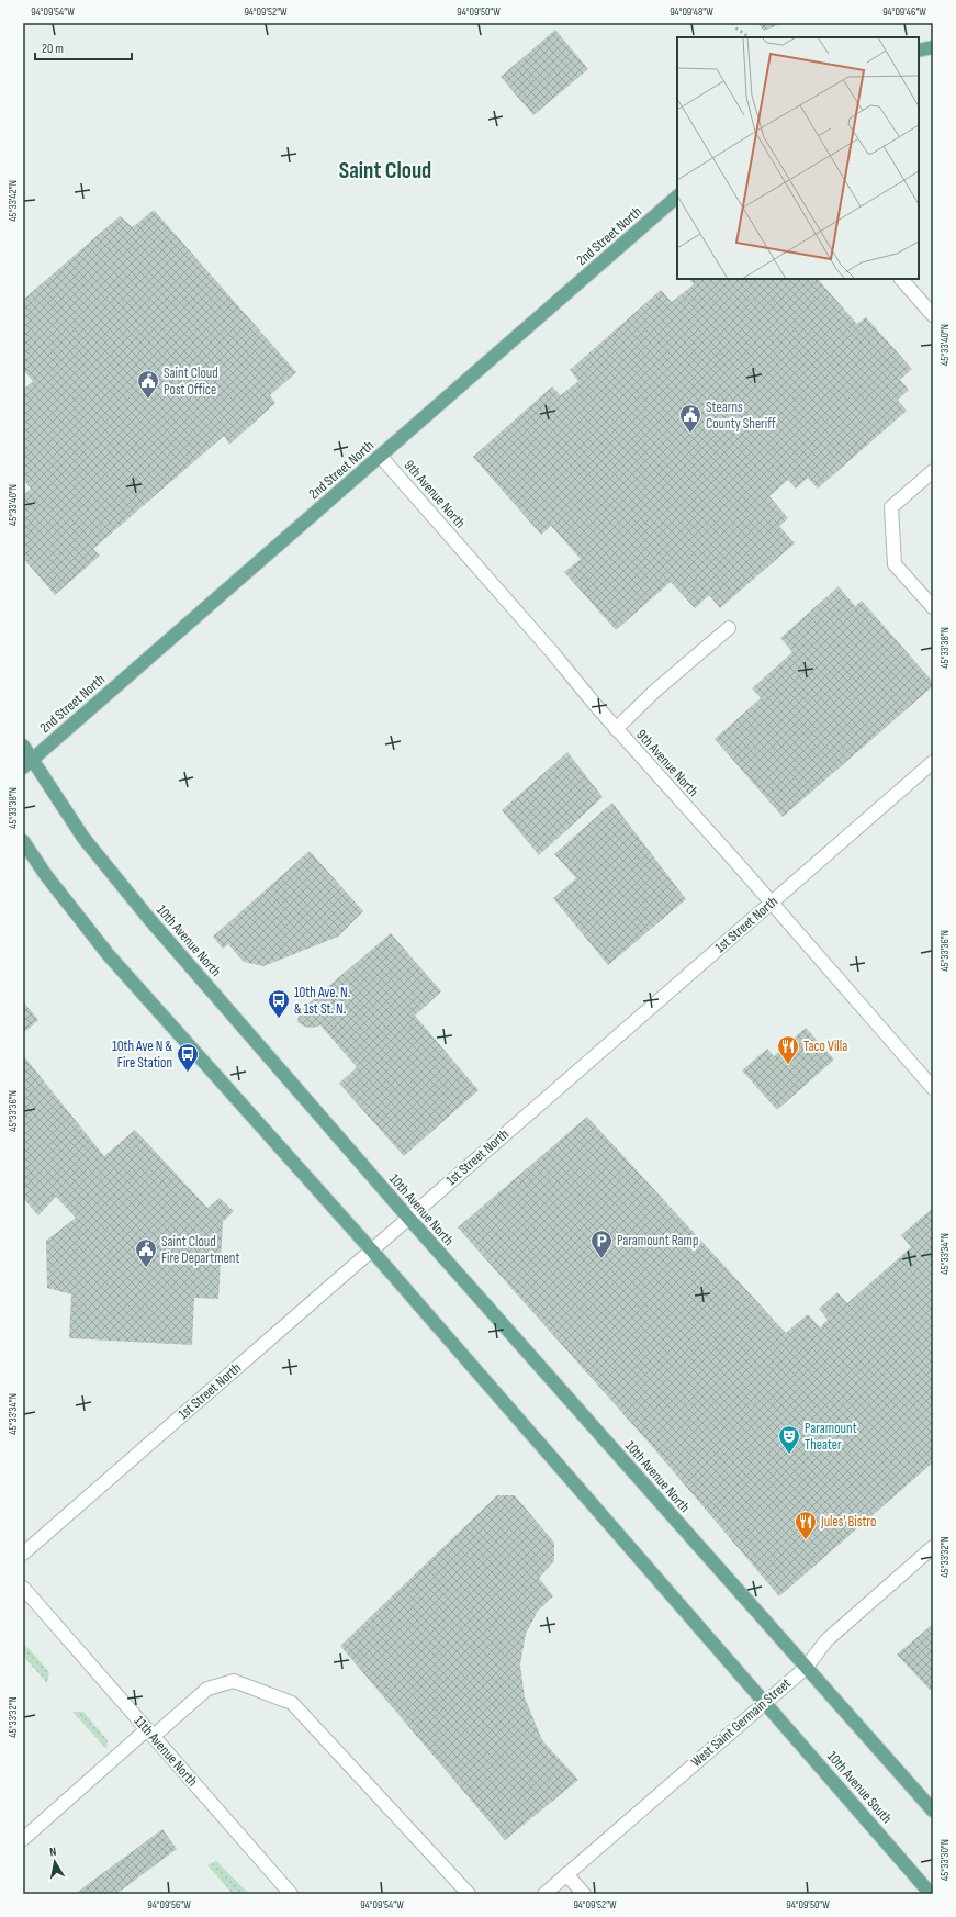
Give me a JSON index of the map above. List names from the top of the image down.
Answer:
{
  "streets": {
    "main road": ["2nd Street North", "10th Avenue North", "10th Avenue South"],
    "street": [
      "9th Avenue North",
      "1st Street North",
      "West Saint Germain Street",
      "11th Avenue North"
    ]
  },
  "crossings": [
    ["2nd Street North", "9th Avenue North"],
    ["2nd Street North", "10th Avenue North"],
    ["9th Avenue North", "1st Street North"],
    ["1st Street North", "10th Avenue North"],
    ["10th Avenue North", "West Saint Germain Street"],
    ["West Saint Germain Street", "10th Avenue South"]
  ],
  "districts": ["Saint Cloud"],
  "places": {
    "public building": ["Saint Cloud Post Office", "Stearns County Sheriff", "Saint Cloud Fire Department"],
    "bus stop": ["10th Ave. N. & 1st St. N.", "10th Ave N & Fire Station"],
    "restaurant": ["Taco Villa", "Jules' Bistro"],
    "parking": ["Paramount Ramp"],
    "theatre": ["Paramount Theater"]
  },
  "scale_bar": "20 m",
  "north": "top",
  "coordinates": [
    "94°09'54\"W",
    "94°09'52\"W",
    "94°09'50\"W",
    "94°09'48\"W",
    "94°09'46\"W",
    "45°33'42\"N",
    "45°33'40\"N",
    "45°33'38\"N",
    "45°33'36\"N",
    "45°33'34\"N",
    "45°33'32\"N",
    "45°33'30\"N",
    "94°09'56\"W"
  ]
}
